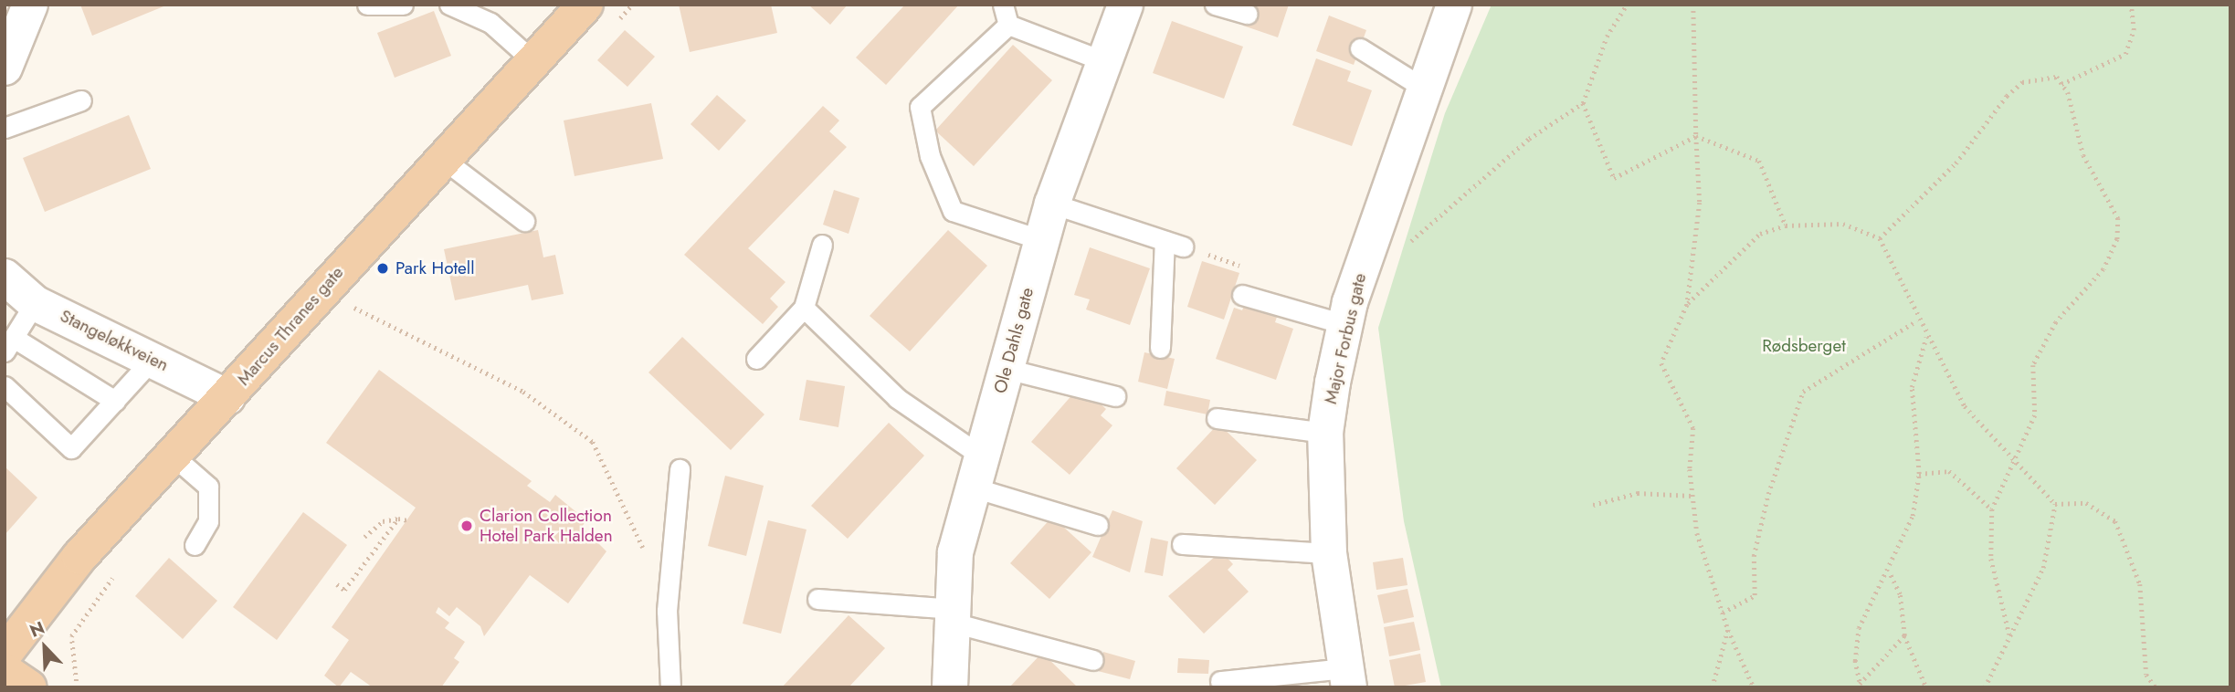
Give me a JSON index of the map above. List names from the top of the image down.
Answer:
{
  "streets": {
    "highway": ["Marcus Thranes gate"],
    "street": ["Major Forbus gate", "Stangeløkkveien", "Ole Dahls gate"]
  },
  "crossings": [
    ["Marcus Thranes gate", "Stangeløkkveien"]
  ],
  "parks": ["Rødsberget"],
  "places": ["Park Hotell", "Clarion Collection Hotel Park Halden"],
  "north": "top left"
}
